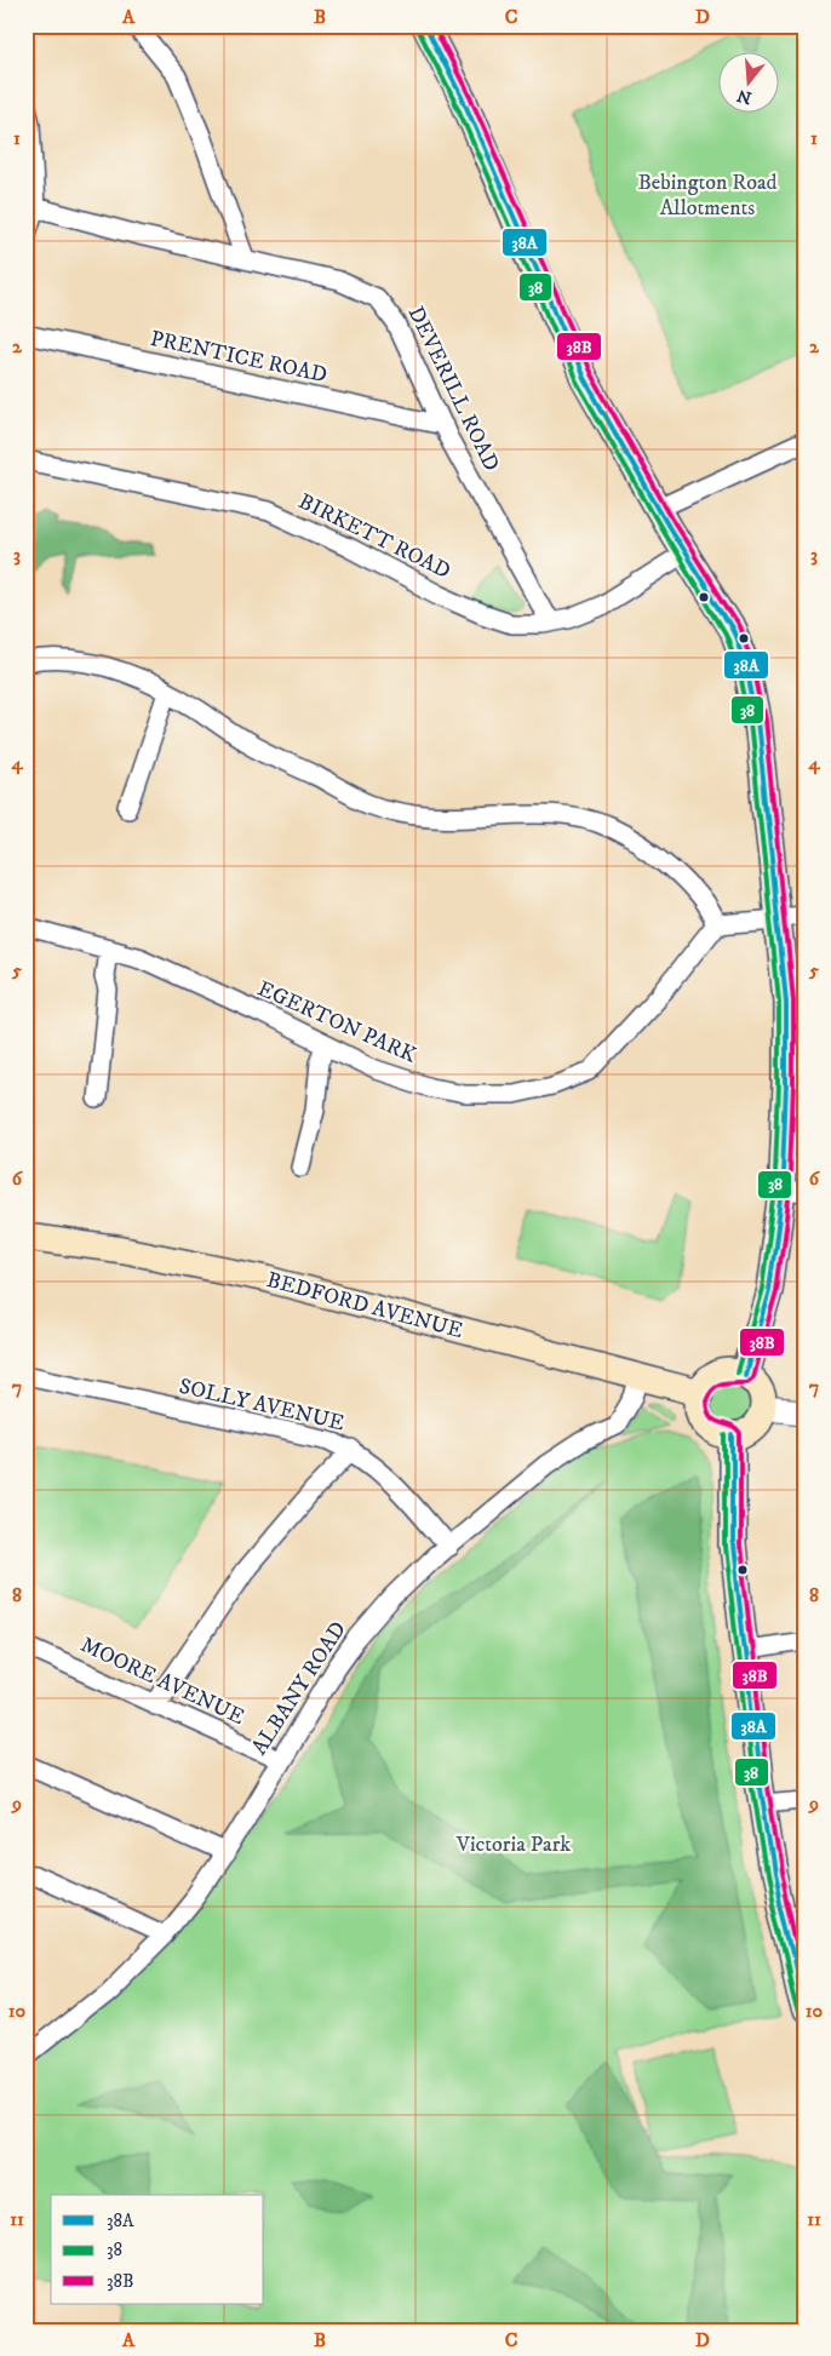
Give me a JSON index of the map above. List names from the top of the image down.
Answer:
{
  "streets": {
    "main road": ["BEDFORD AVENUE"],
    "street": [
      "PRENTICE ROAD",
      "DEVERILL ROAD",
      "BIRKETT ROAD",
      "EGERTON PARK",
      "SOLLY AVENUE",
      "MOORE AVENUE",
      "ALBANY ROAD"
    ]
  },
  "crossings": [
    ["PRENTICE ROAD", "DEVERILL ROAD"],
    ["DEVERILL ROAD", "BIRKETT ROAD"],
    ["BEDFORD AVENUE", "ALBANY ROAD"],
    ["SOLLY AVENUE", "ALBANY ROAD"],
    ["MOORE AVENUE", "ALBANY ROAD"]
  ],
  "parks": ["Bebington Road Allotments", "Victoria Park"],
  "lines": ["transit line 38A", "transit line 38B", "transit line 38"],
  "legend": ["38A", "38", "38B"],
  "north": "bottom",
  "grid": {
    "columns": [
      "A",
      "B",
      "C",
      "D"
    ],
    "rows": [
      "1",
      "2",
      "3",
      "4",
      "5",
      "6",
      "7",
      "8",
      "9",
      "10",
      "11"
    ]
  }
}
